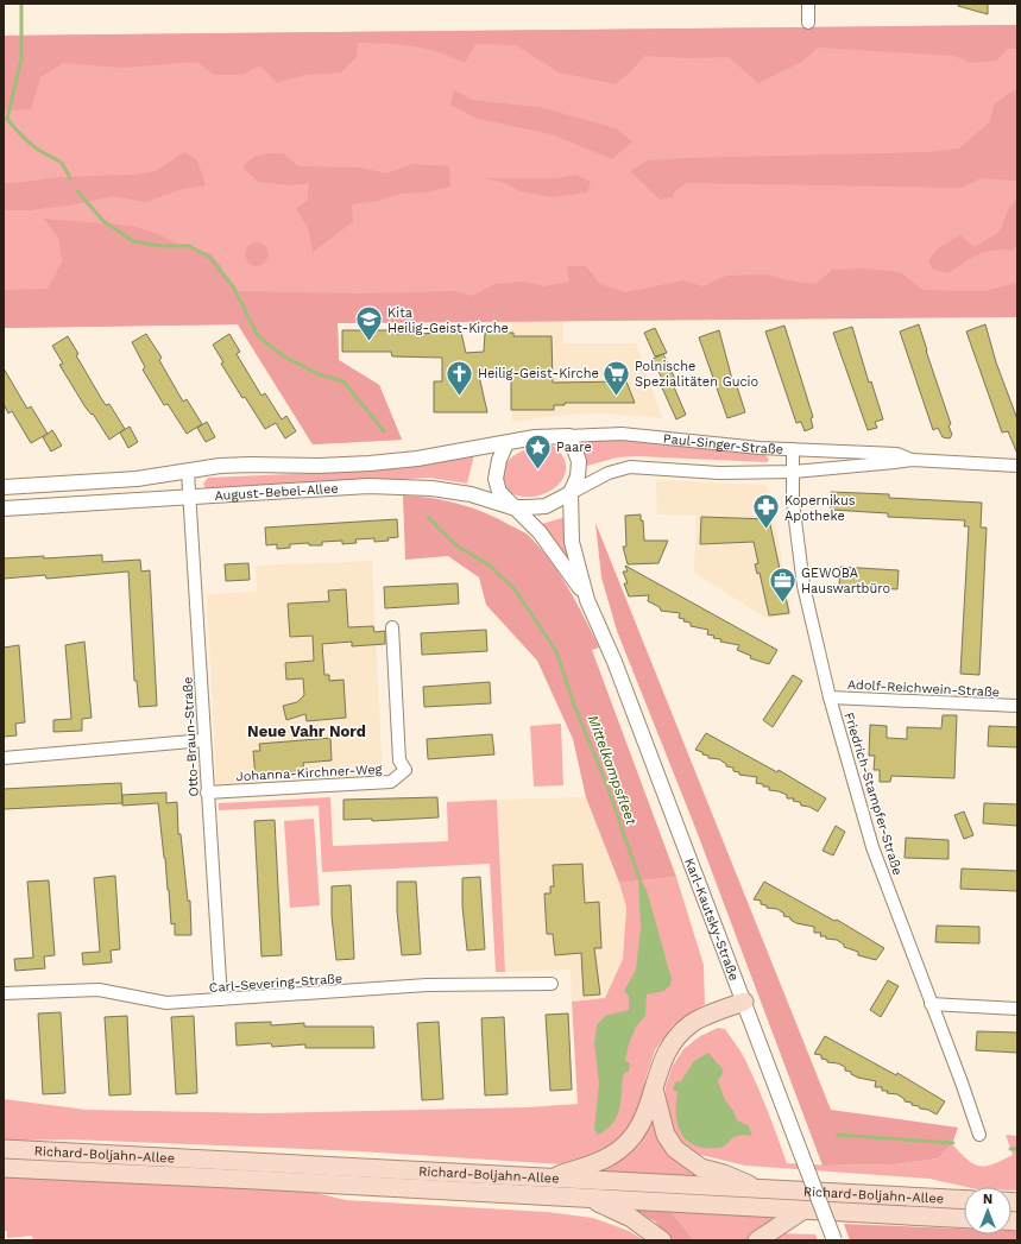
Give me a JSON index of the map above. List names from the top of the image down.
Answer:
{
  "streets": {
    "main road": ["Richard-Boljahn-Allee"],
    "street": [
      "Paul-Singer-Straße",
      "August-Bebel-Allee",
      "Adolf-Reichwein-Straße",
      "Otto-Braun-Straße",
      "Johanna-Kirchner-Weg",
      "Friedrich-Stampfer-Straße",
      "Karl-Kautsky-Straße",
      "Carl-Severing-Straße"
    ]
  },
  "crossings": [
    ["Paul-Singer-Straße", "August-Bebel-Allee"],
    ["Paul-Singer-Straße", "Friedrich-Stampfer-Straße"],
    ["Paul-Singer-Straße", "Karl-Kautsky-Straße"],
    ["August-Bebel-Allee", "Otto-Braun-Straße"],
    ["August-Bebel-Allee", "Karl-Kautsky-Straße"],
    ["Adolf-Reichwein-Straße", "Friedrich-Stampfer-Straße"],
    ["Otto-Braun-Straße", "Johanna-Kirchner-Weg"],
    ["Otto-Braun-Straße", "Carl-Severing-Straße"]
  ],
  "districts": ["Neue Vahr Nord"],
  "water": ["Mittelkampsfleet"],
  "places": {
    "school or university": ["Kita Heilig-Geist-Kirche"],
    "church": ["Heilig-Geist-Kirche"],
    "supermarket": ["Polnische Spezialitäten Gucio"],
    "place": ["Paare"],
    "pharmacy": ["Kopernikus Apotheke"],
    "office": ["GEWOBA Hauswartbüro"]
  },
  "north": "top"
}
